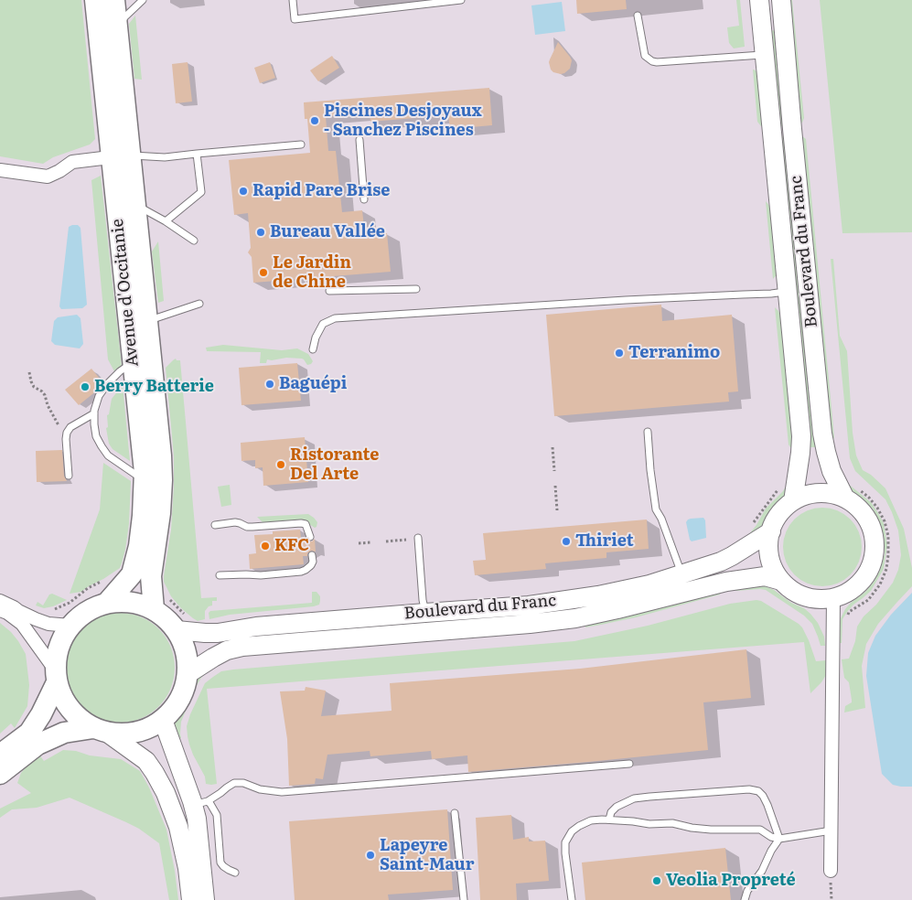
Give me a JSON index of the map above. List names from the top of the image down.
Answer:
{
  "streets": {
    "main road": ["Avenue d'Occitanie"],
    "street": ["Boulevard du Franc"]
  },
  "crossings": [
    ["Boulevard du Franc", "Avenue d'Occitanie"]
  ],
  "places": [
    "Piscines Desjoyaux - Sanchez Piscines",
    "Rapid Pare Brise",
    "Bureau Vallée",
    "Le Jardin de Chine",
    "Terranimo",
    "Baguépi",
    "Berry Batterie",
    "Ristorante Del Arte",
    "Thiriet",
    "KFC",
    "Lapeyre Saint-Maur",
    "Veolia Propreté"
  ]
}
